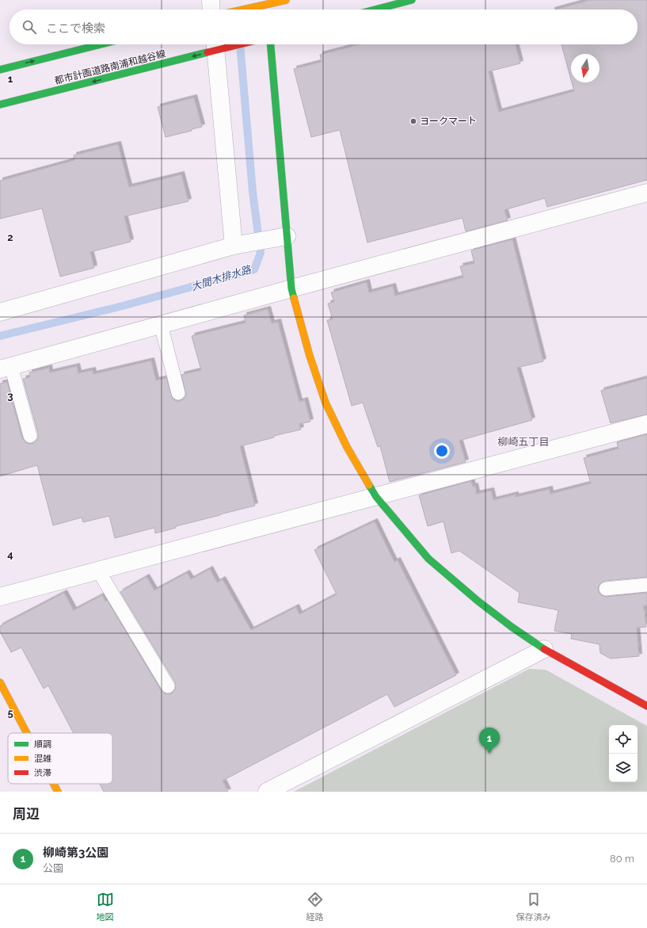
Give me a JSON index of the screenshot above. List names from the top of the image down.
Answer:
{
  "streets": {
    "street": ["都市計画道路南浦和越谷線"]
  },
  "districts": ["柳崎五丁目"],
  "water": ["大間木排水路"],
  "places": ["ヨークマート"],
  "legend": ["順調", "混雑", "渋滞"],
  "north": "bottom",
  "page": {
    "search": "ここで検索",
    "pins": "1",
    "heading": "周辺",
    "list": [
      {
        "mark": "1",
        "name": "柳崎第3公園",
        "note": "公園",
        "value": "80 m"
      }
    ],
    "nav": ["地図", "経路", "保存済み"]
  },
  "grid": {
    "rows": [
      "1",
      "2",
      "3",
      "4",
      "5"
    ]
  }
}
